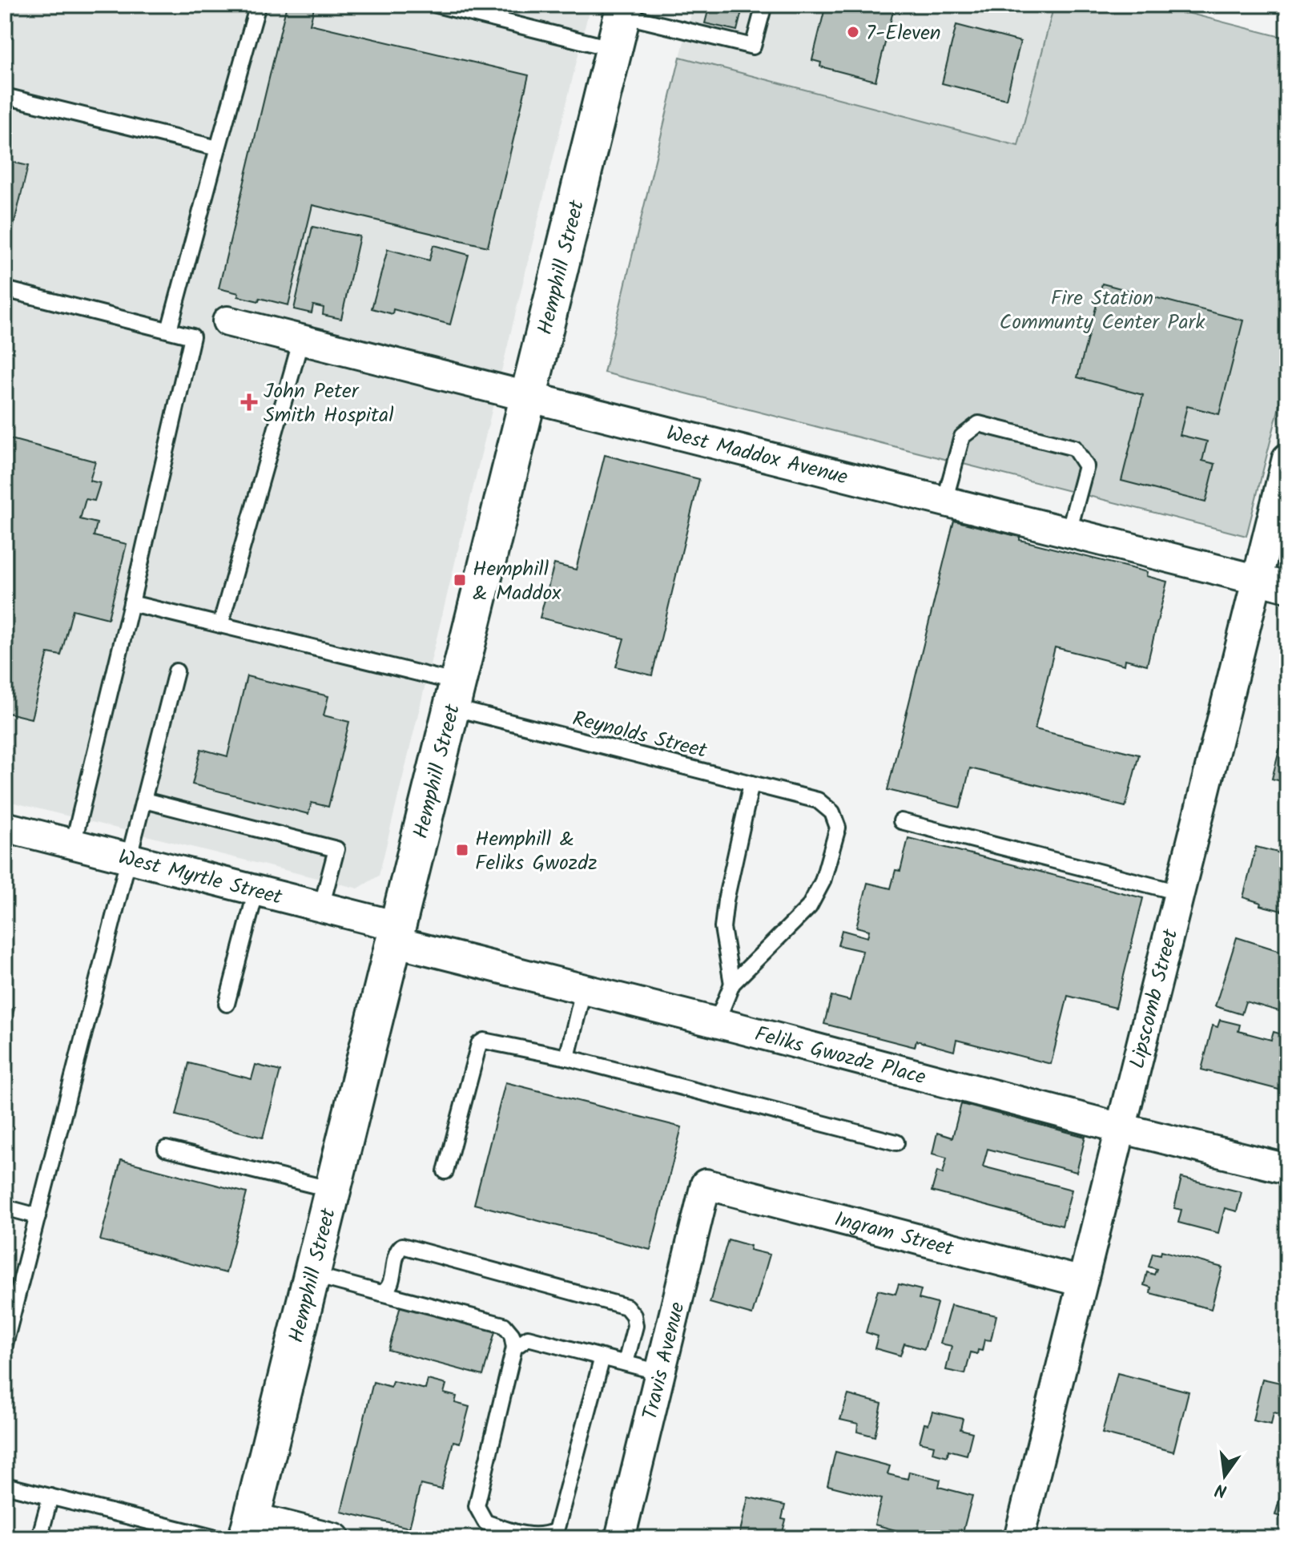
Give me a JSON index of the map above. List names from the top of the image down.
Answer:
{
  "streets": {
    "main road": ["Hemphill Street"],
    "street": [
      "West Maddox Avenue",
      "West Myrtle Street",
      "Lipscomb Street",
      "Feliks Gwozdz Place",
      "Ingram Street",
      "Travis Avenue"
    ],
    "lane": ["Reynolds Street"]
  },
  "crossings": [
    ["Hemphill Street", "West Maddox Avenue"],
    ["Hemphill Street", "Reynolds Street"],
    ["Hemphill Street", "West Myrtle Street"],
    ["Hemphill Street", "Feliks Gwozdz Place"],
    ["West Maddox Avenue", "Lipscomb Street"],
    ["West Myrtle Street", "Feliks Gwozdz Place"],
    ["Lipscomb Street", "Feliks Gwozdz Place"],
    ["Lipscomb Street", "Ingram Street"],
    ["Ingram Street", "Travis Avenue"]
  ],
  "parks": ["Fire Station Communty Center Park"],
  "places": {
    "other": ["7-Eleven"],
    "health": ["John Peter Smith Hospital"],
    "transit": ["Hemphill & Maddox", "Hemphill & Feliks Gwozdz"]
  },
  "north": "bottom"
}
